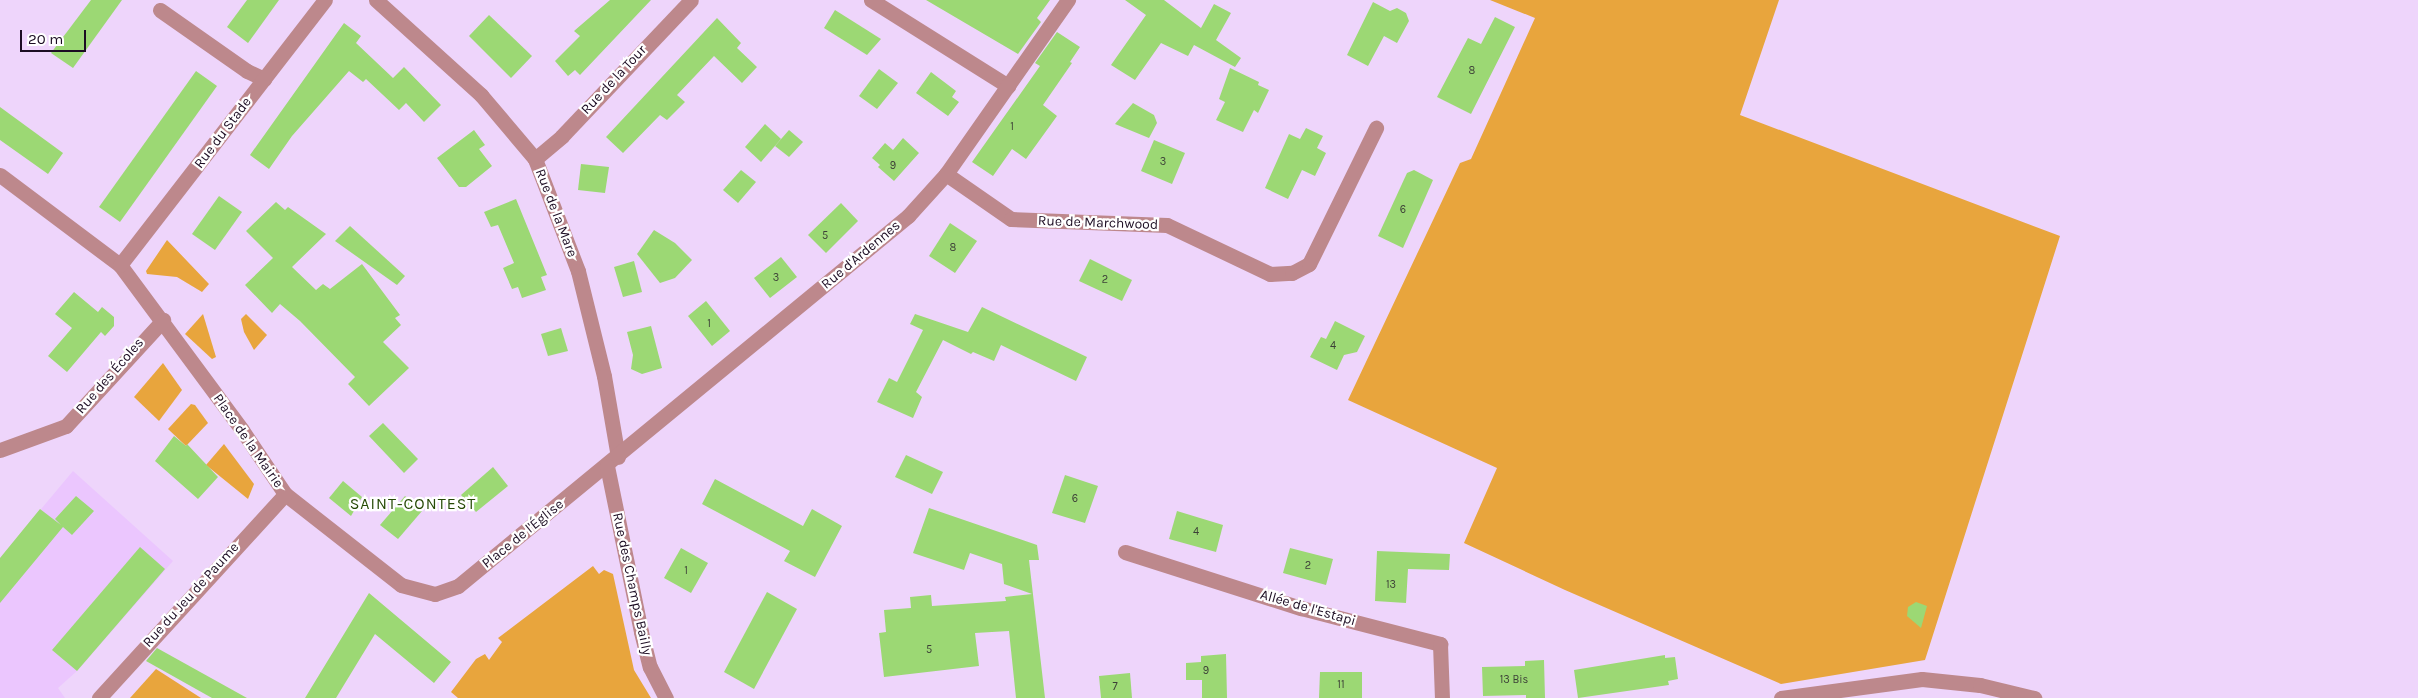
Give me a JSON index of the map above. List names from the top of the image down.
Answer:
{
  "streets": {
    "street": [
      "Rue de la Tour",
      "Rue du Stade",
      "Rue de la Mare",
      "Rue de Marchwood",
      "Rue d'Ardennes",
      "Rue des Écoles",
      "Place de la Mairie",
      "Place de l'Église",
      "Rue des Champs Bailly",
      "Rue du Jeu de Paume",
      "Allée de l'Estapi"
    ]
  },
  "crossings": [
    ["Rue de la Tour", "Rue de la Mare"],
    ["Rue du Stade", "Place de la Mairie"],
    ["Rue de la Mare", "Rue d'Ardennes"],
    ["Rue de la Mare", "Place de l'Église"],
    ["Rue de la Mare", "Rue des Champs Bailly"],
    ["Rue de Marchwood", "Rue d'Ardennes"],
    ["Rue d'Ardennes", "Place de l'Église"],
    ["Rue d'Ardennes", "Rue des Champs Bailly"],
    ["Rue des Écoles", "Place de la Mairie"],
    ["Place de la Mairie", "Place de l'Église"],
    ["Place de la Mairie", "Rue du Jeu de Paume"],
    ["Place de l'Église", "Rue des Champs Bailly"]
  ],
  "districts": ["SAINT-CONTEST"],
  "house_numbers": [
    "8",
    "1",
    "3",
    "9",
    "6",
    "5",
    "8",
    "3",
    "2",
    "1",
    "4",
    "6",
    "4",
    "2",
    "1",
    "13",
    "5",
    "9",
    "13 Bis",
    "11",
    "7"
  ],
  "scale_bar": "20 m"
}
